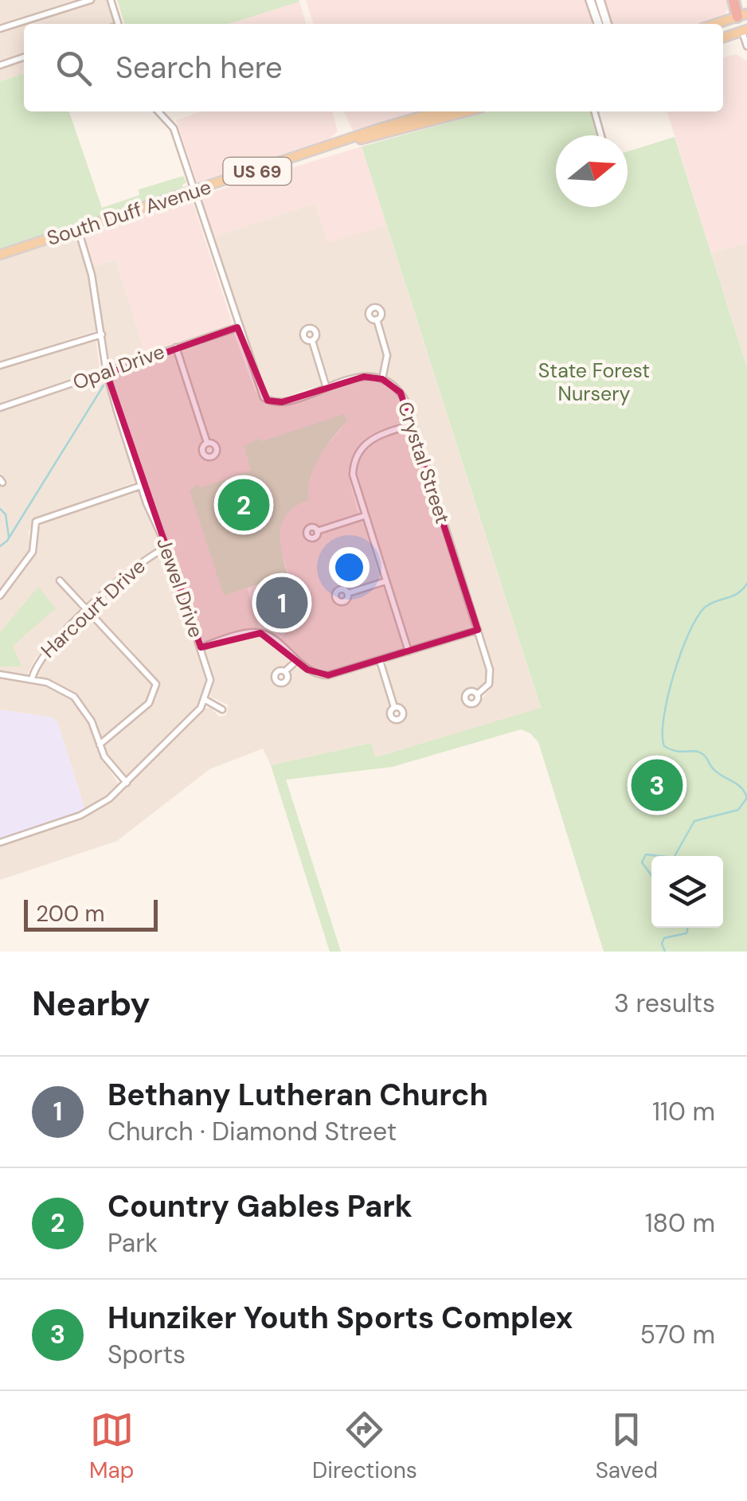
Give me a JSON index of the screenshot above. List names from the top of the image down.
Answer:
{
  "streets": {
    "main road": ["US 69", "South Duff Avenue"],
    "street": [
      "Opal Drive",
      "Crystal Street",
      "Jewel Drive",
      "Harcourt Drive"
    ]
  },
  "crossings": [
    ["South Duff Avenue", "Crystal Street"],
    ["South Duff Avenue", "Jewel Drive"],
    ["Opal Drive", "Crystal Street"],
    ["Opal Drive", "Jewel Drive"],
    ["Jewel Drive", "Harcourt Drive"]
  ],
  "parks": ["State Forest Nursery"],
  "scale_bar": "200 m",
  "north": "right",
  "page": {
    "search": "Search here",
    "pins": ["2", "1", "3"],
    "scale": "200 m",
    "heading": ["Nearby", "3 results"],
    "list": [
      {
        "mark": "1",
        "name": "Bethany Lutheran Church",
        "note": "Church · Diamond Street",
        "value": "110 m"
      },
      {
        "mark": "2",
        "name": "Country Gables Park",
        "note": "Park",
        "value": "180 m"
      },
      {
        "mark": "3",
        "name": "Hunziker Youth Sports Complex",
        "note": "Sports",
        "value": "570 m"
      }
    ],
    "nav": ["Map", "Directions", "Saved"]
  }
}
